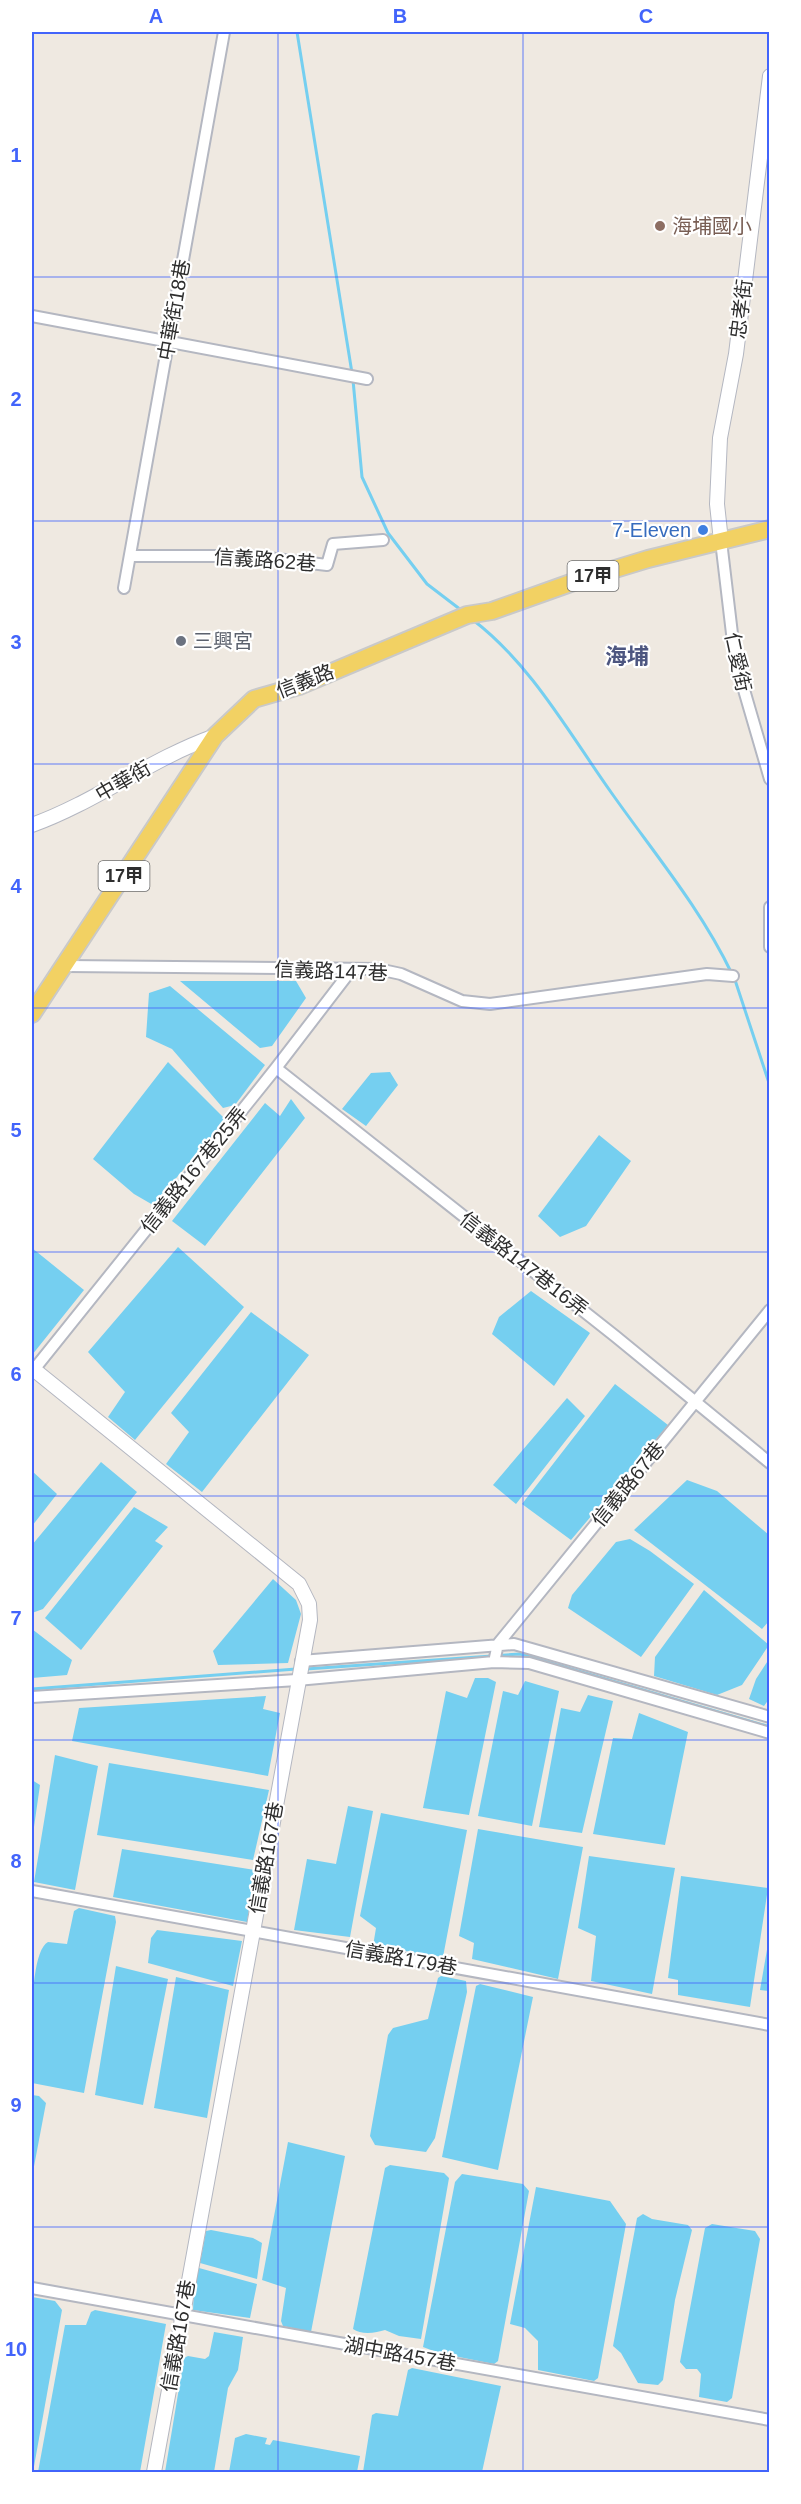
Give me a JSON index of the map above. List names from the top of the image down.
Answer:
{
  "streets": {
    "main road": ["17甲", "信義路"],
    "street": [
      "忠孝街",
      "中華街18巷",
      "信義路62巷",
      "仁愛街",
      "中華街",
      "信義路147巷",
      "信義路167巷25弄",
      "信義路147巷16弄",
      "信義路67巷",
      "信義路167巷",
      "信義路179巷",
      "湖中路457巷"
    ]
  },
  "crossings": [
    ["忠孝街", "17甲"],
    ["忠孝街", "仁愛街"],
    ["忠孝街", "信義路"],
    ["中華街18巷", "信義路62巷"],
    ["17甲", "仁愛街"],
    ["17甲", "信義路"],
    ["仁愛街", "信義路"],
    ["信義路", "中華街"],
    ["信義路", "信義路147巷"],
    ["信義路147巷", "信義路167巷25弄"],
    ["信義路167巷25弄", "信義路147巷16弄"],
    ["信義路167巷25弄", "信義路167巷"],
    ["信義路147巷16弄", "信義路67巷"],
    ["信義路167巷", "信義路179巷"],
    ["信義路167巷", "湖中路457巷"]
  ],
  "districts": ["海埔"],
  "places": ["海埔國小", "7-Eleven", "三興宮"],
  "grid": {
    "columns": ["A", "B", "C"],
    "rows": [
      "1",
      "2",
      "3",
      "4",
      "5",
      "6",
      "7",
      "8",
      "9",
      "10"
    ]
  }
}
